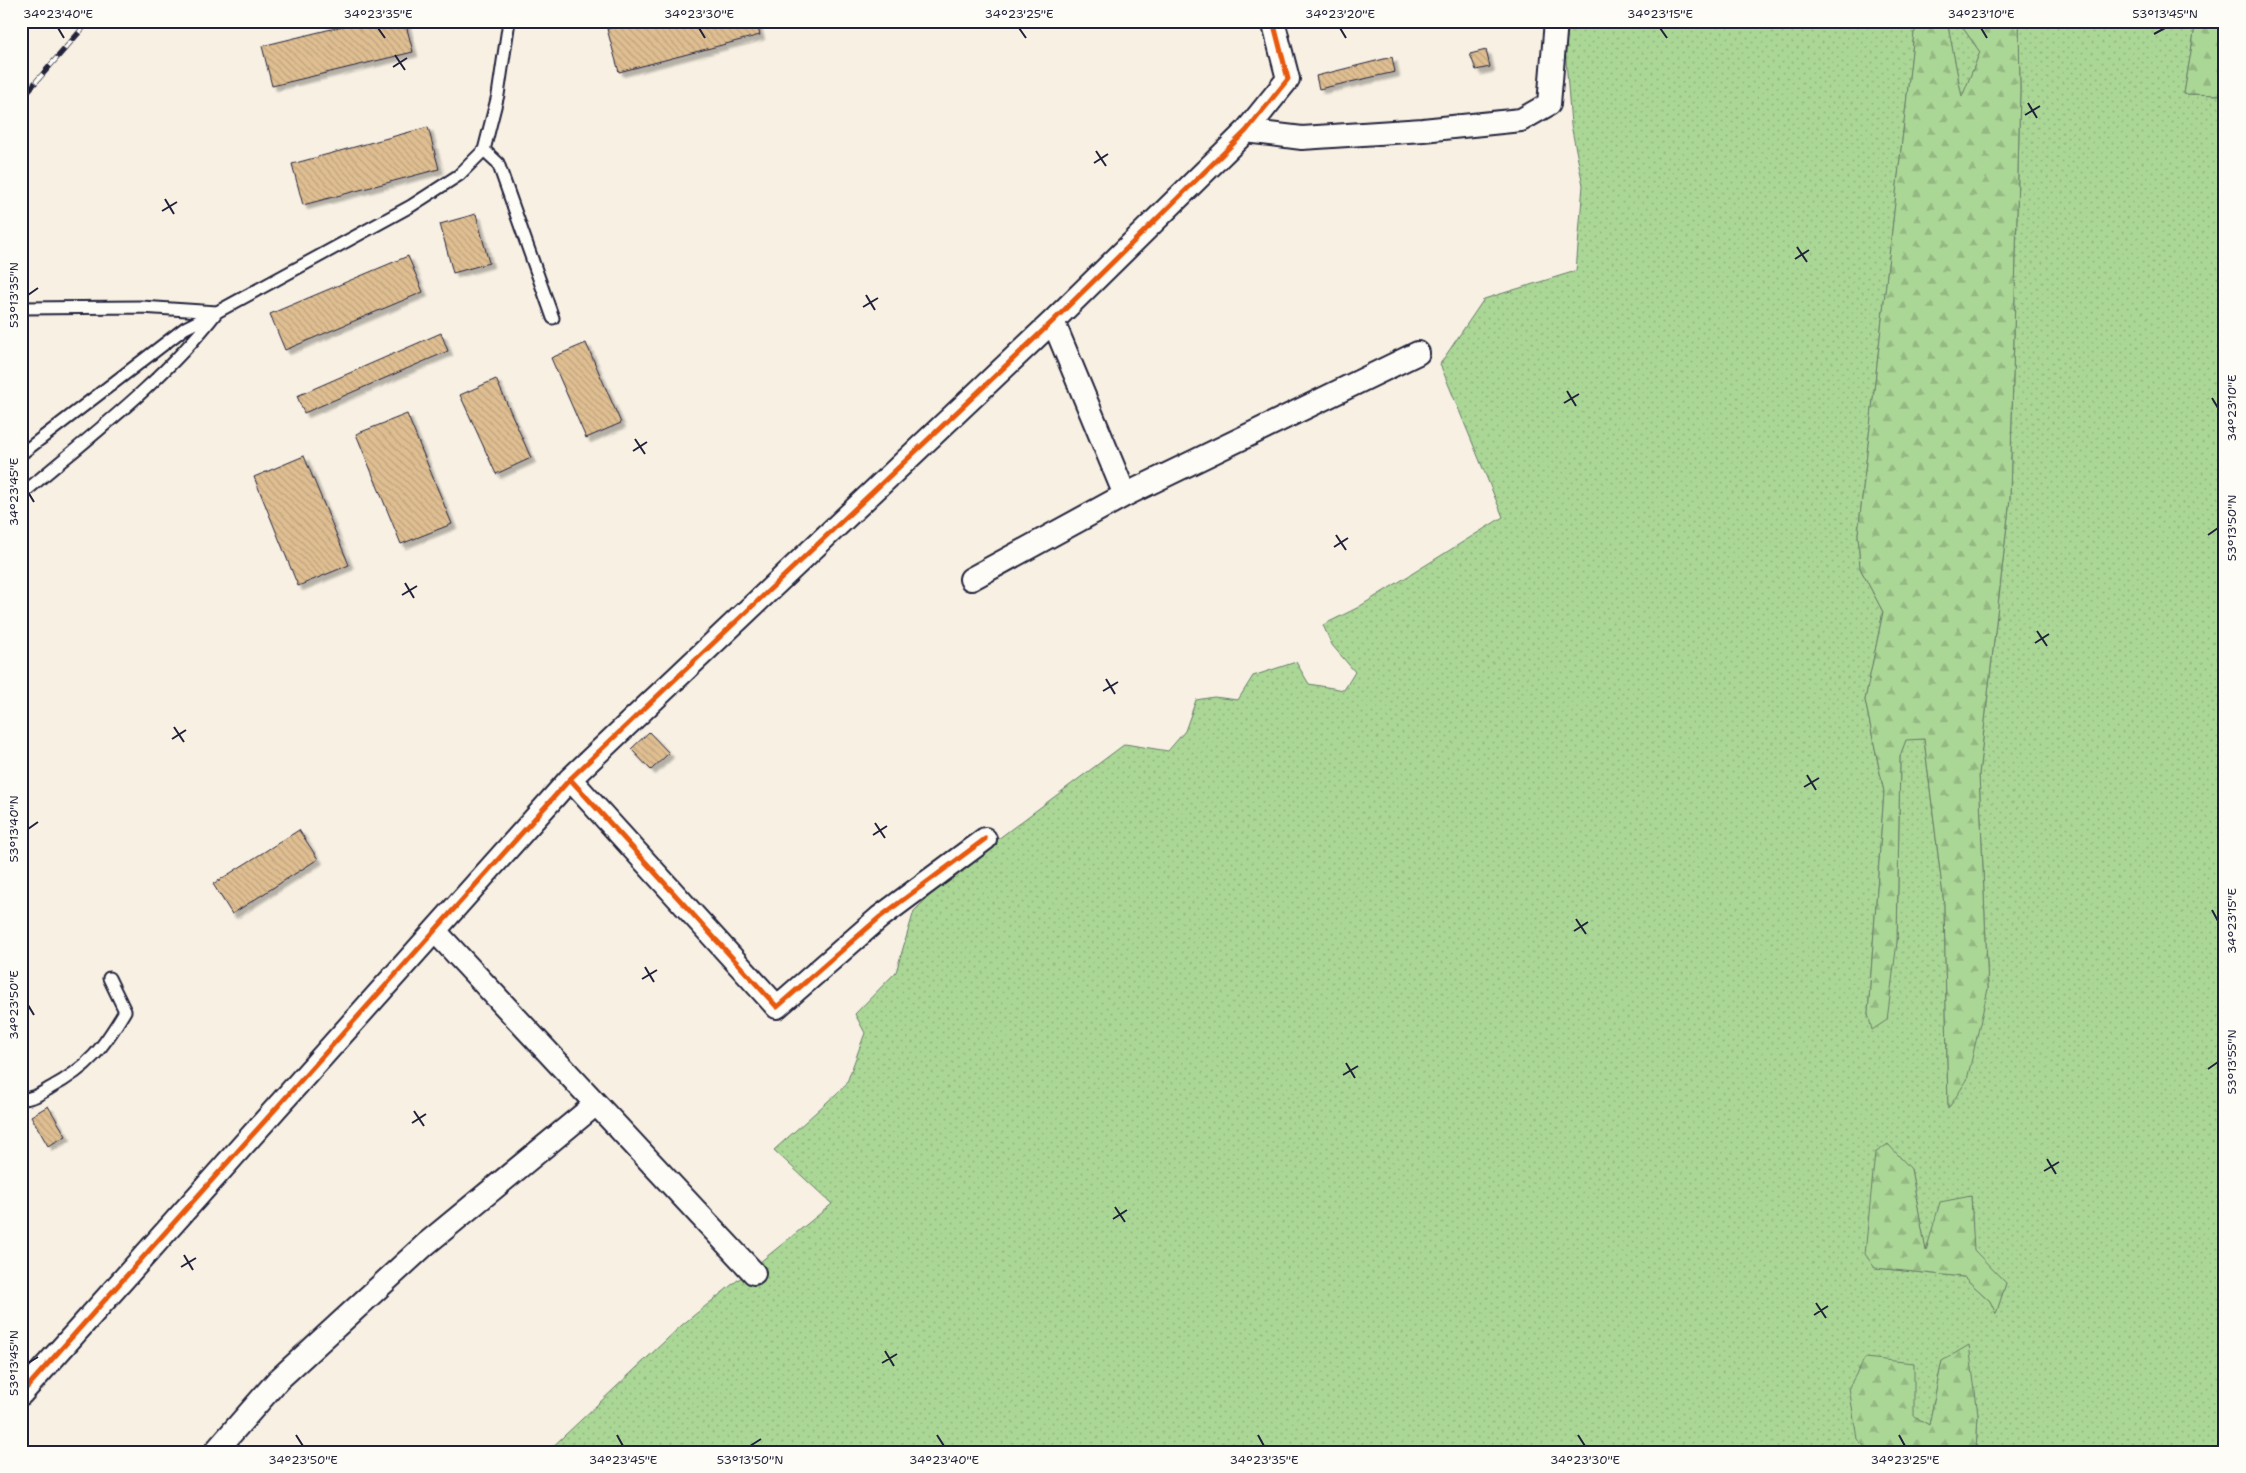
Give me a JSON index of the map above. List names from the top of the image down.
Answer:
{
  "coordinates": [
    "34°23'40\"E",
    "34°23'35\"E",
    "34°23'30\"E",
    "34°23'25\"E",
    "34°23'20\"E",
    "34°23'15\"E",
    "34°23'10\"E",
    "53°13'45\"N",
    "53°13'35\"N",
    "34°23'45\"E",
    "53°13'50\"N",
    "53°13'40\"N",
    "34°23'50\"E",
    "53°13'55\"N"
  ]
}
